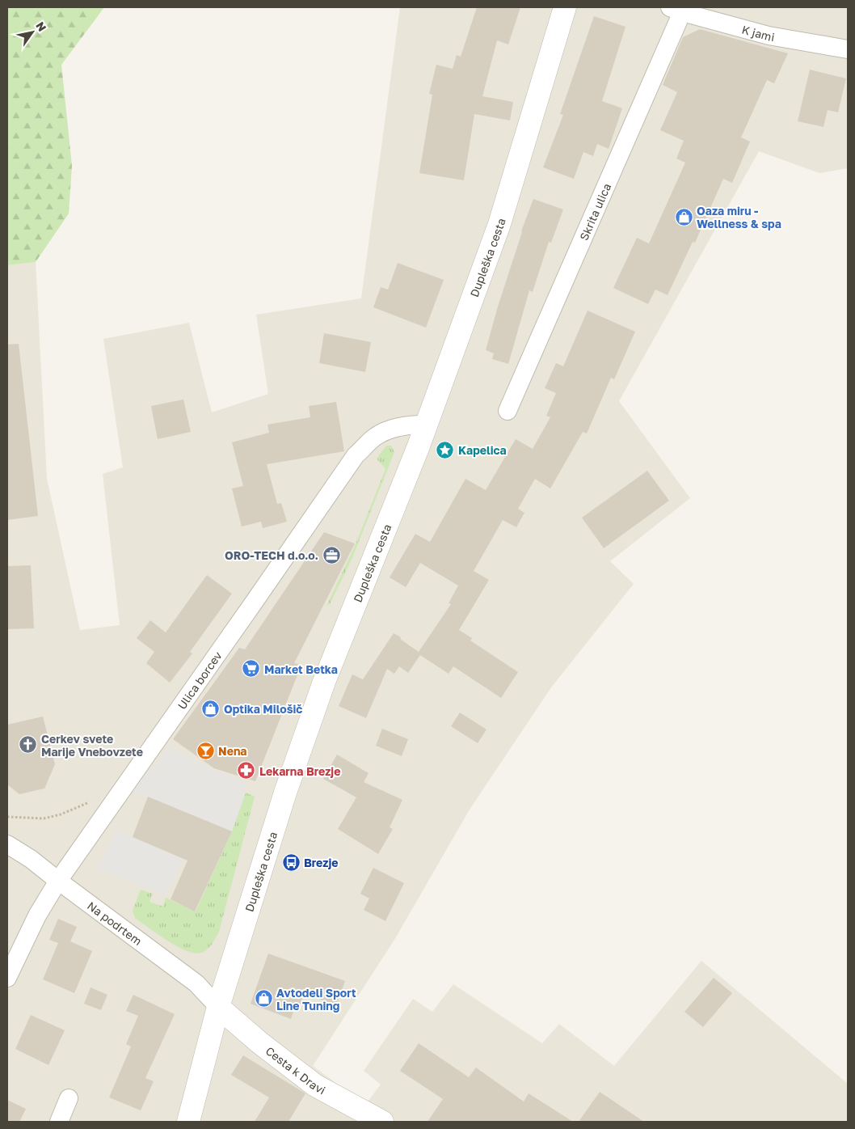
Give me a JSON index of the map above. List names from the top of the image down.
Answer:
{
  "streets": {
    "street": [
      "K jami",
      "Skrita ulica",
      "Dupleška cesta",
      "Ulica borcev",
      "Na podrtem",
      "Cesta k Dravi"
    ]
  },
  "crossings": [
    ["K jami", "Skrita ulica"],
    ["Dupleška cesta", "Ulica borcev"],
    ["Dupleška cesta", "Na podrtem"],
    ["Dupleška cesta", "Cesta k Dravi"],
    ["Ulica borcev", "Na podrtem"],
    ["Na podrtem", "Cesta k Dravi"]
  ],
  "places": {
    "shop": ["Oaza miru - Wellness & spa", "Optika Milošič", "Avtodeli Sport Line Tuning"],
    "place": ["Kapelica"],
    "office": ["ORO-TECH d.o.o."],
    "supermarket": ["Market Betka"],
    "church": ["Cerkev svete Marije Vnebovzete"],
    "bar": ["Nena"],
    "pharmacy": ["Lekarna Brezje"],
    "bus stop": ["Brezje"]
  },
  "north": "top right"
}
